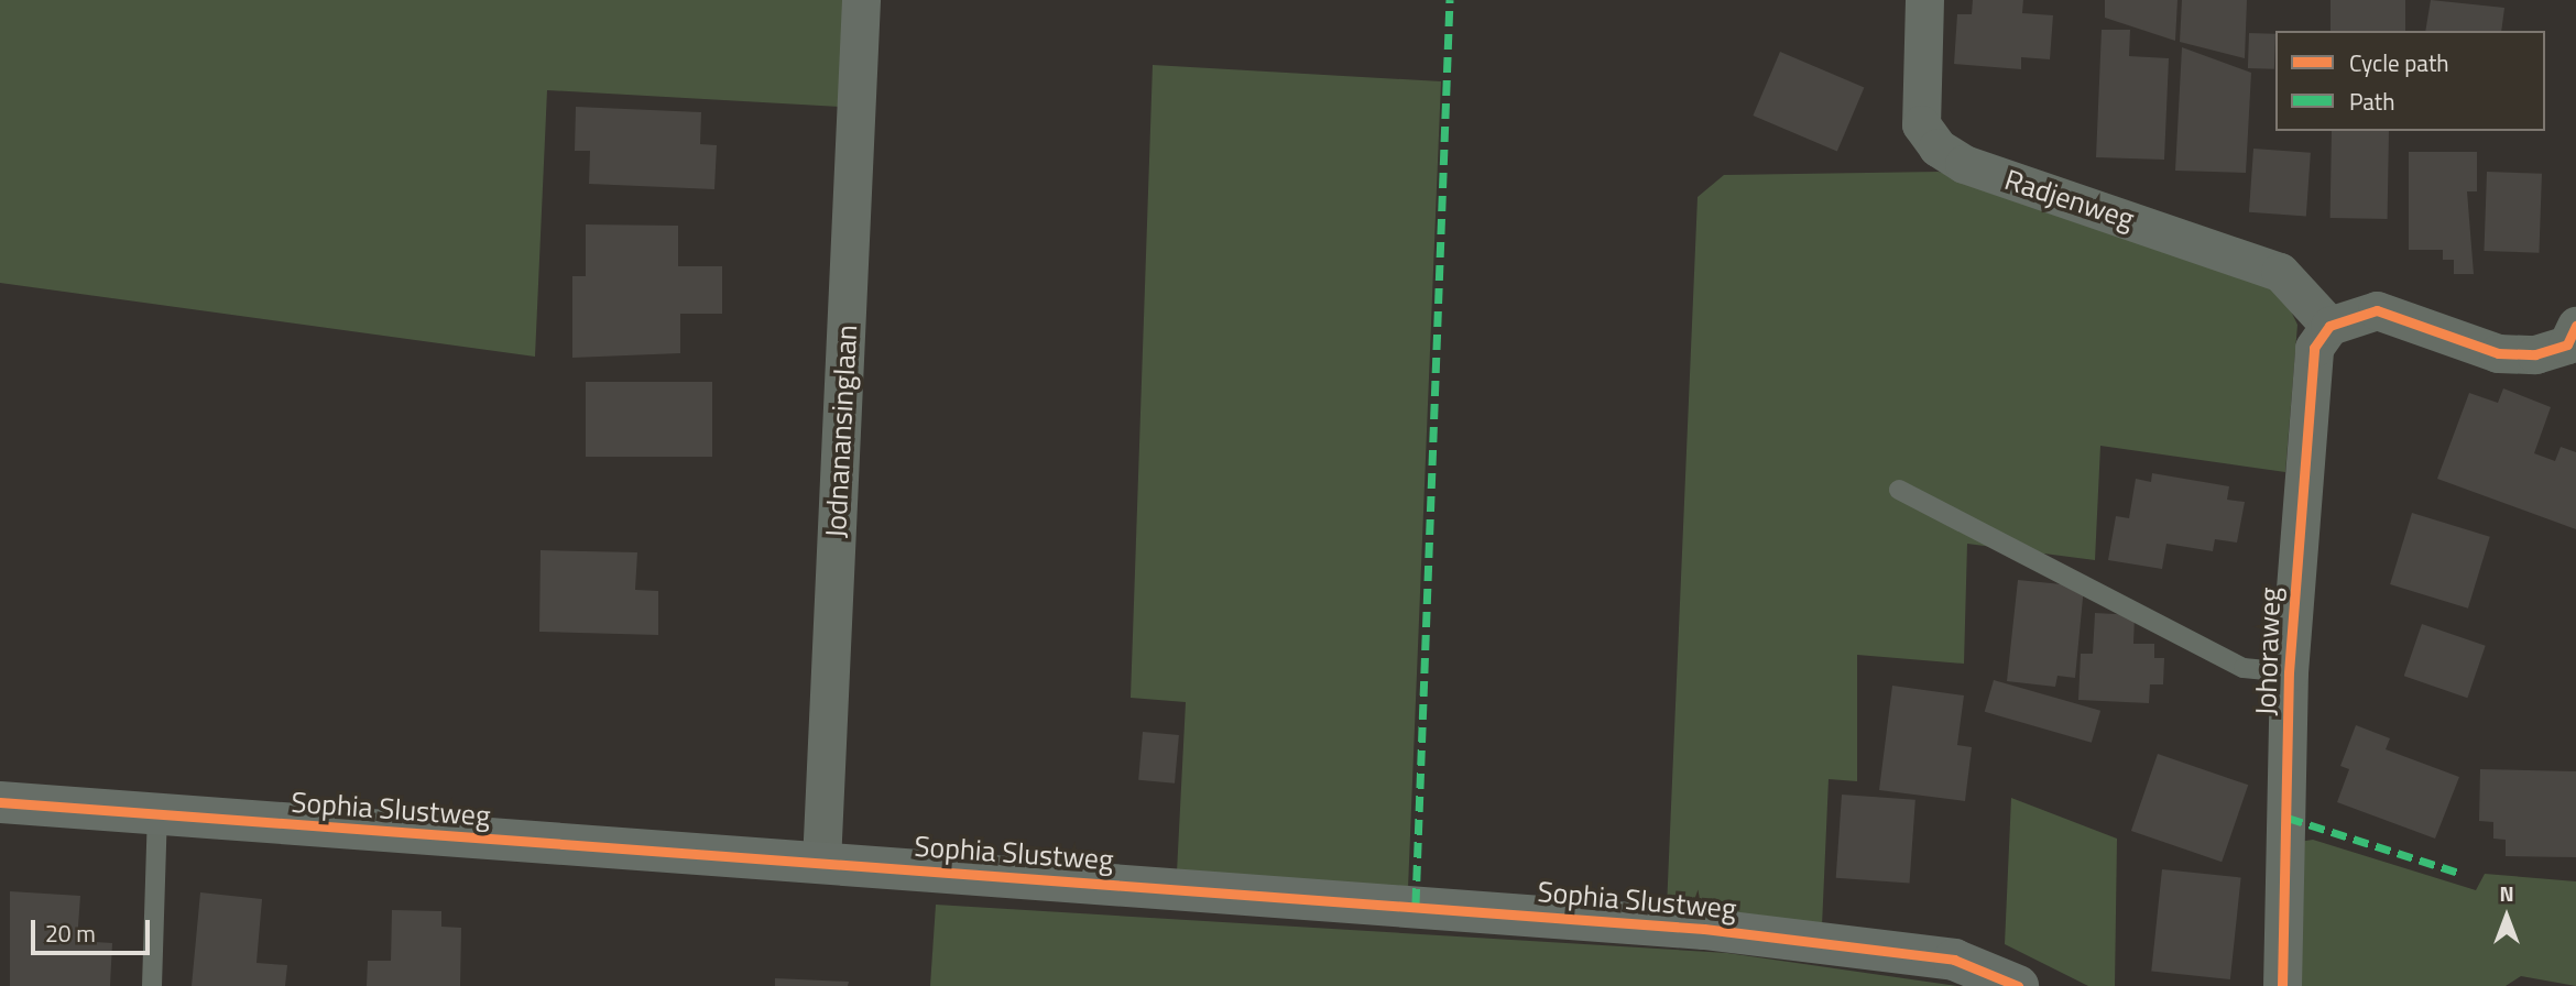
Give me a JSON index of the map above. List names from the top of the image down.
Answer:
{
  "streets": {
    "street": [
      "Radjenweg",
      "Jodnanansinglaan",
      "Johoraweg",
      "Sophia Slustweg"
    ]
  },
  "crossings": [
    ["Radjenweg", "Johoraweg"],
    ["Jodnanansinglaan", "Sophia Slustweg"]
  ],
  "legend": ["Cycle path", "Path"],
  "scale_bar": "20 m",
  "north": "top"
}
